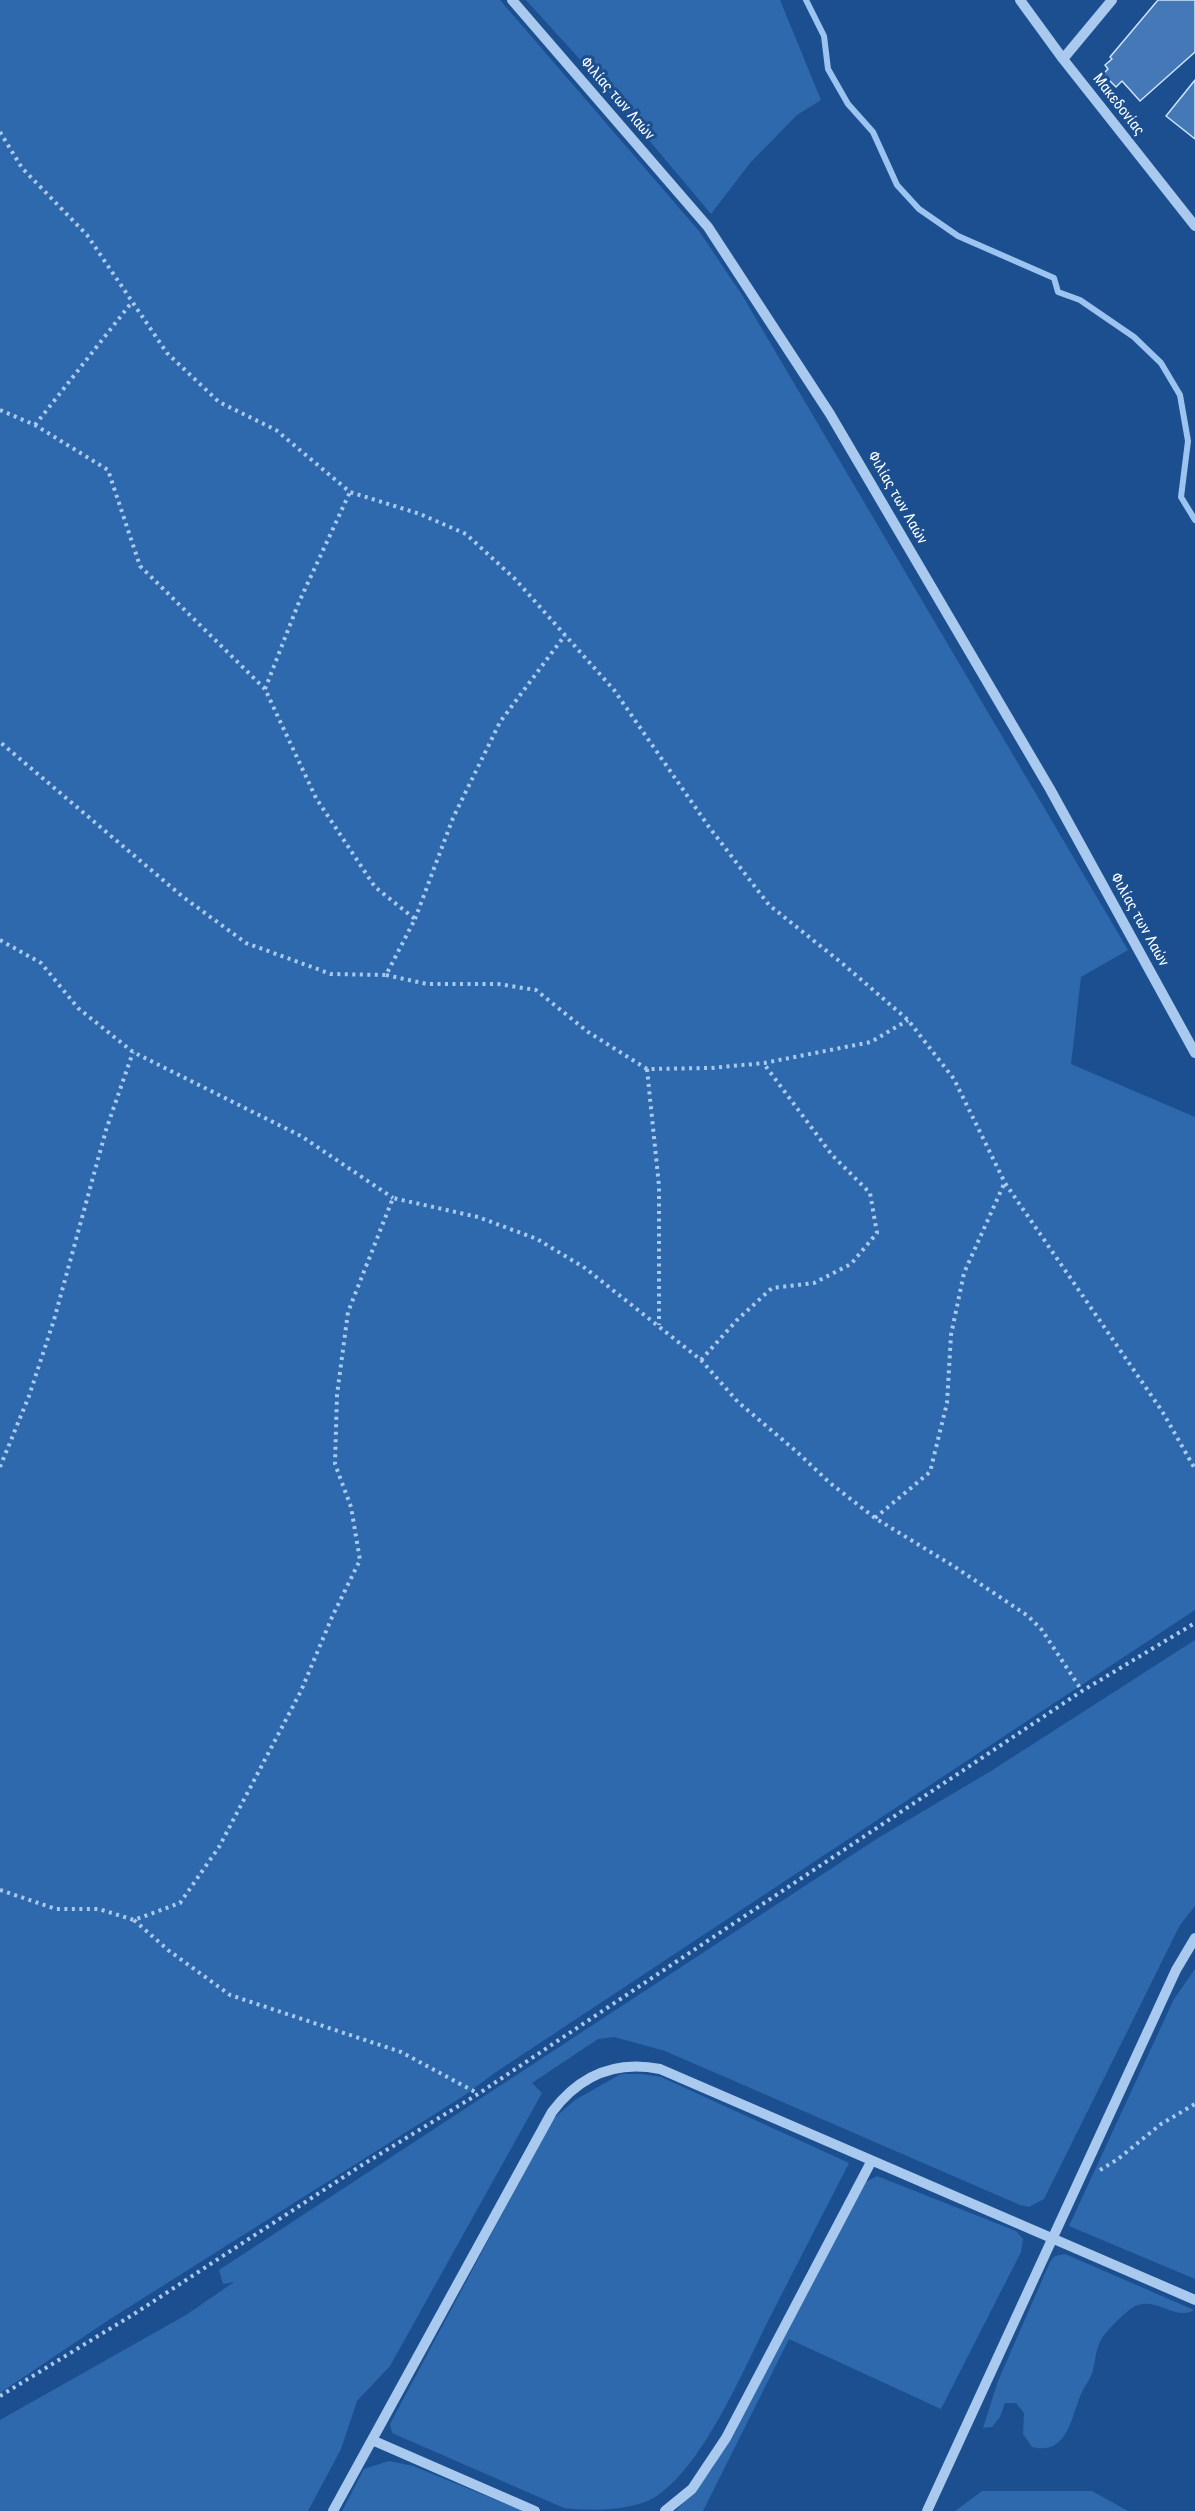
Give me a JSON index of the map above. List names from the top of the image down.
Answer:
{
  "streets": {
    "street": ["Φιλίας των Λαών", "Μακεδονίας"]
  }
}
